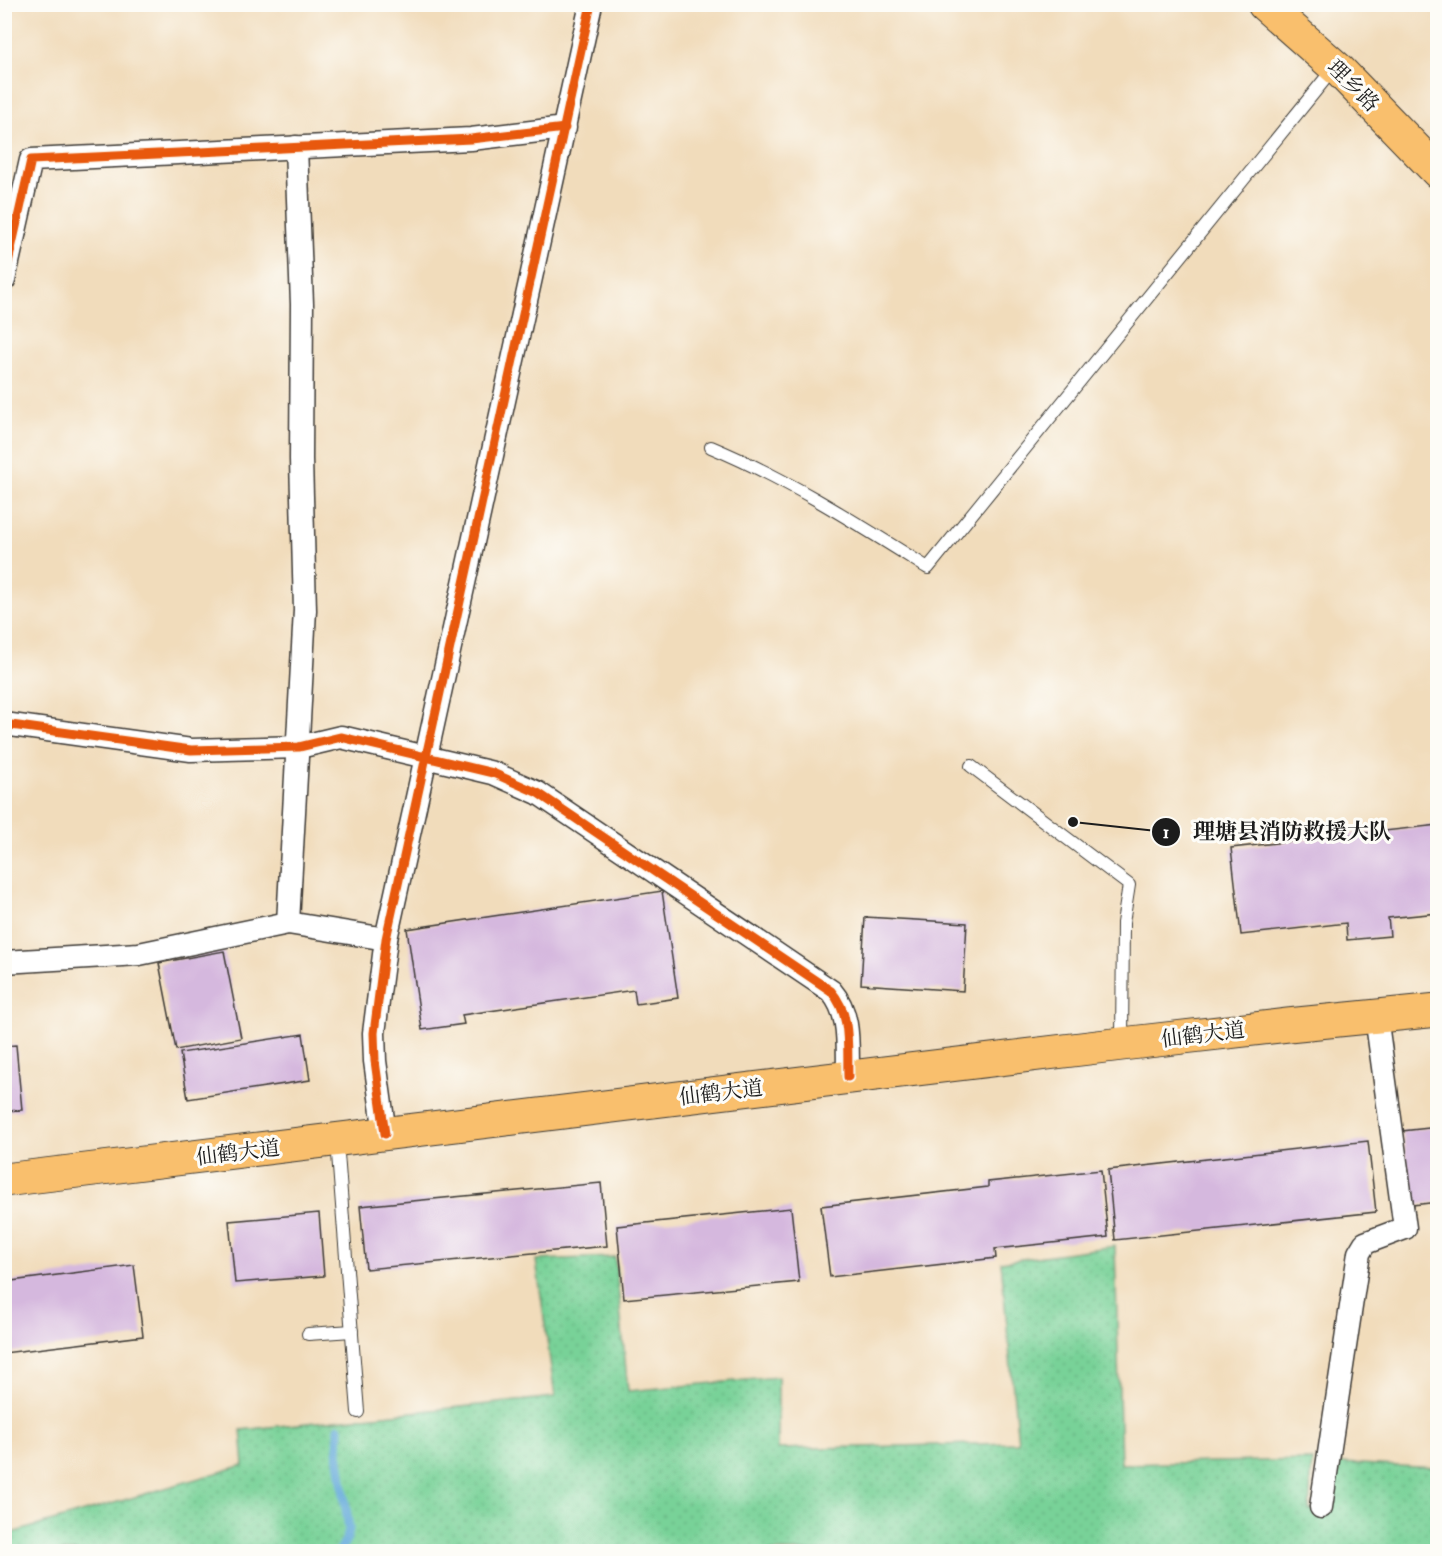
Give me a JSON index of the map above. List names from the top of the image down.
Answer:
{
  "streets": {
    "main road": ["理乡路", "仙鹤大道"]
  },
  "places": ["理塘县消防救援大队"]
}
